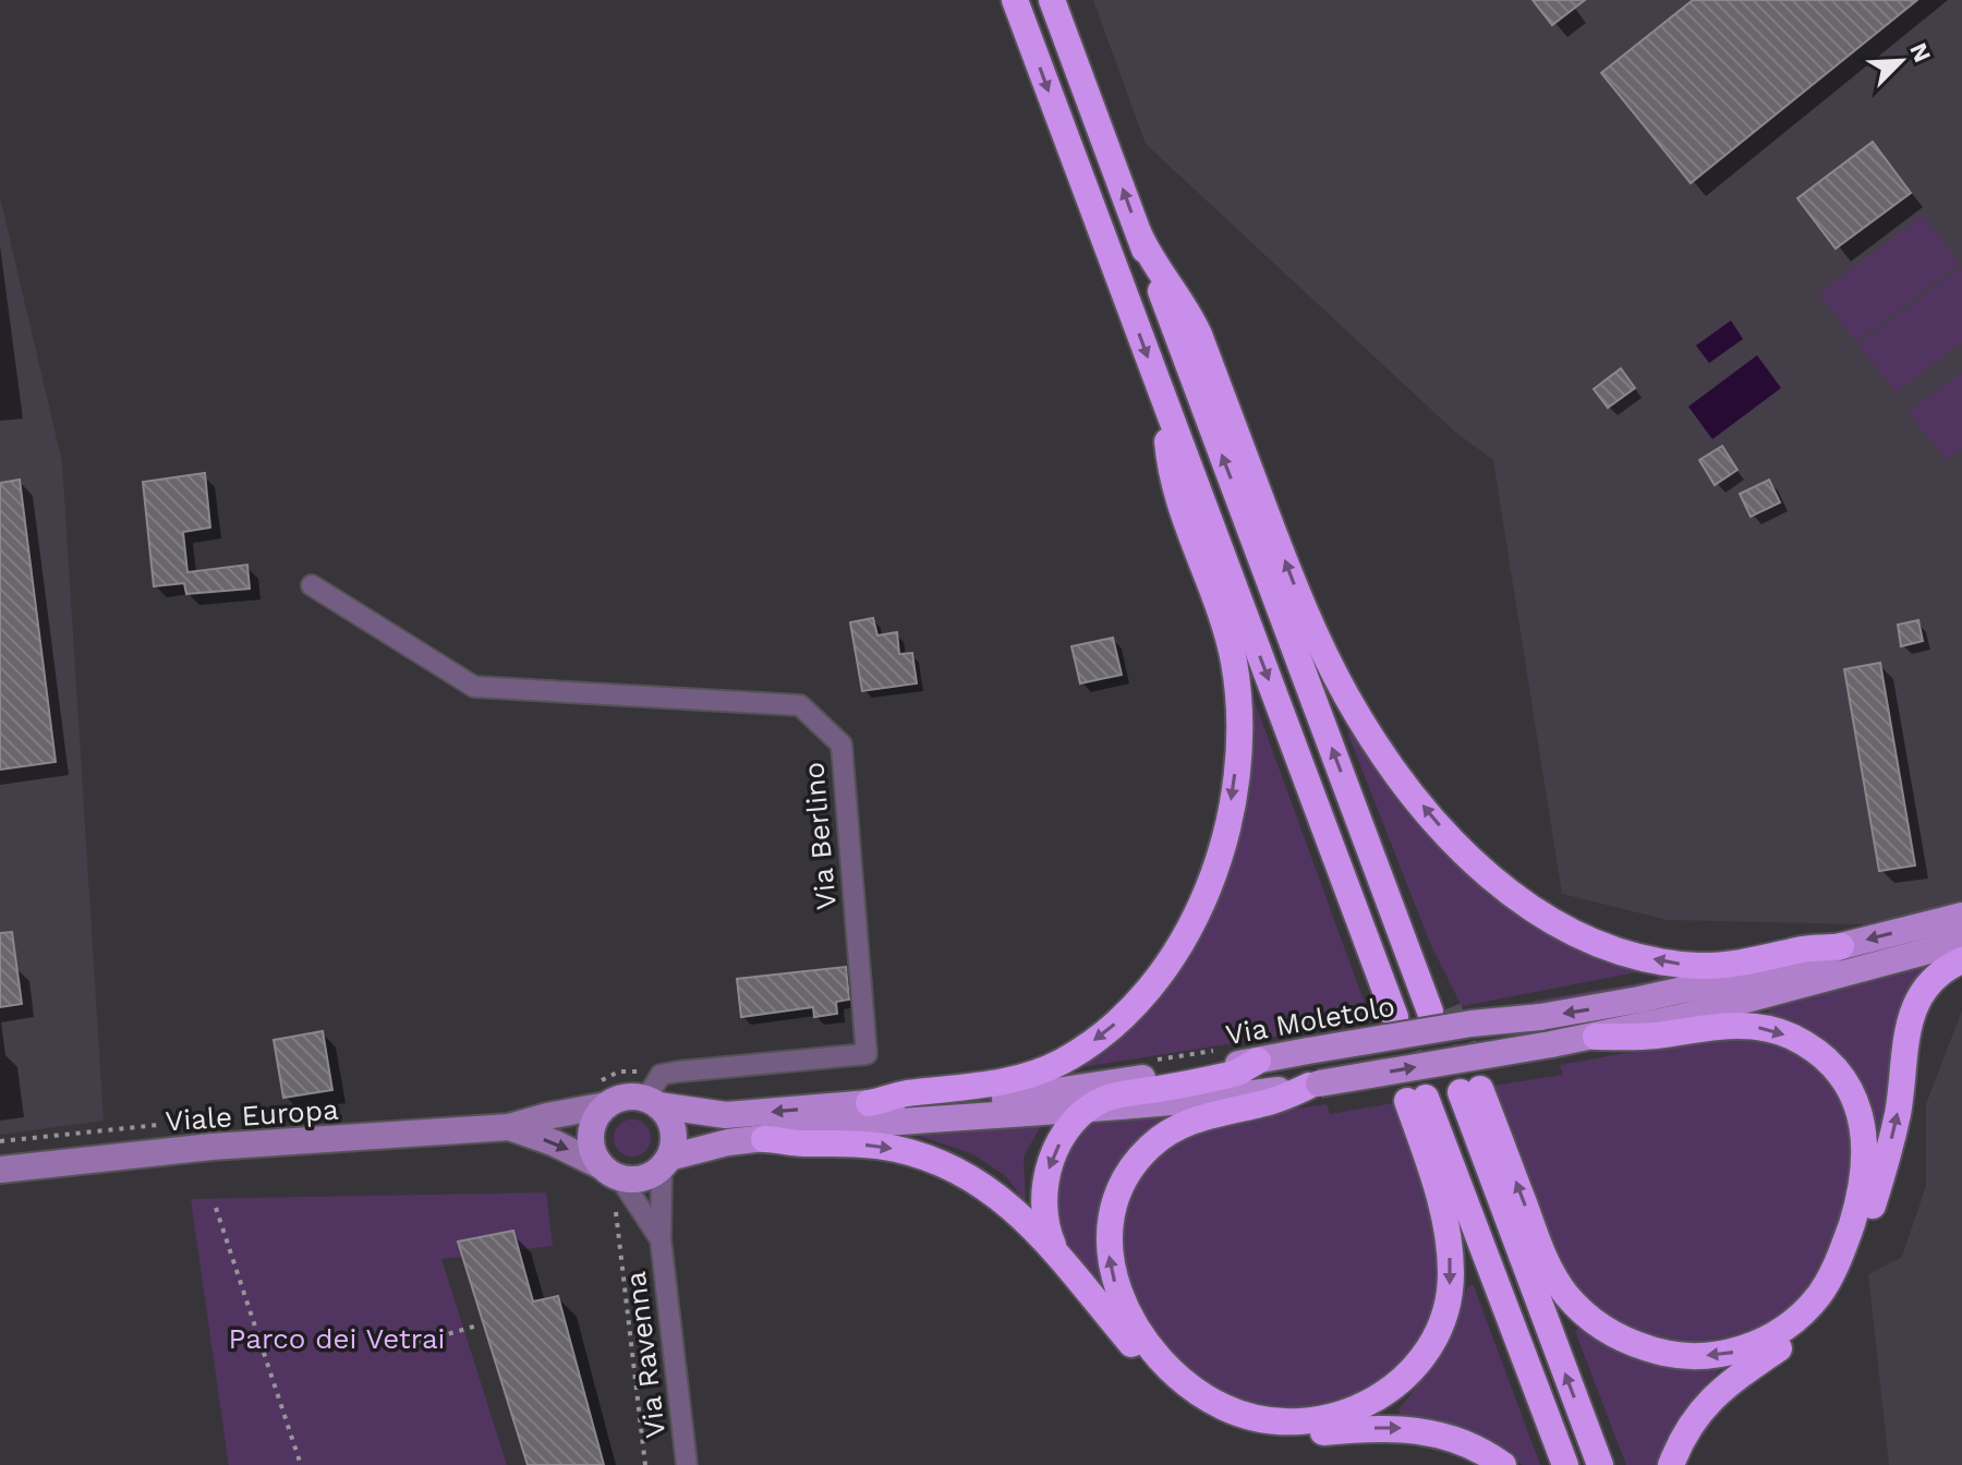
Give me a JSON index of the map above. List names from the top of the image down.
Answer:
{
  "streets": {
    "main road": ["Via Moletolo", "Viale Europa"],
    "street": ["Via Berlino", "Via Ravenna"]
  },
  "crossings": [
    ["Via Berlino", "Via Moletolo"],
    ["Via Berlino", "Via Ravenna"],
    ["Via Moletolo", "Viale Europa"],
    ["Via Moletolo", "Via Ravenna"]
  ],
  "parks": ["Parco dei Vetrai"],
  "north": "top right"
}
